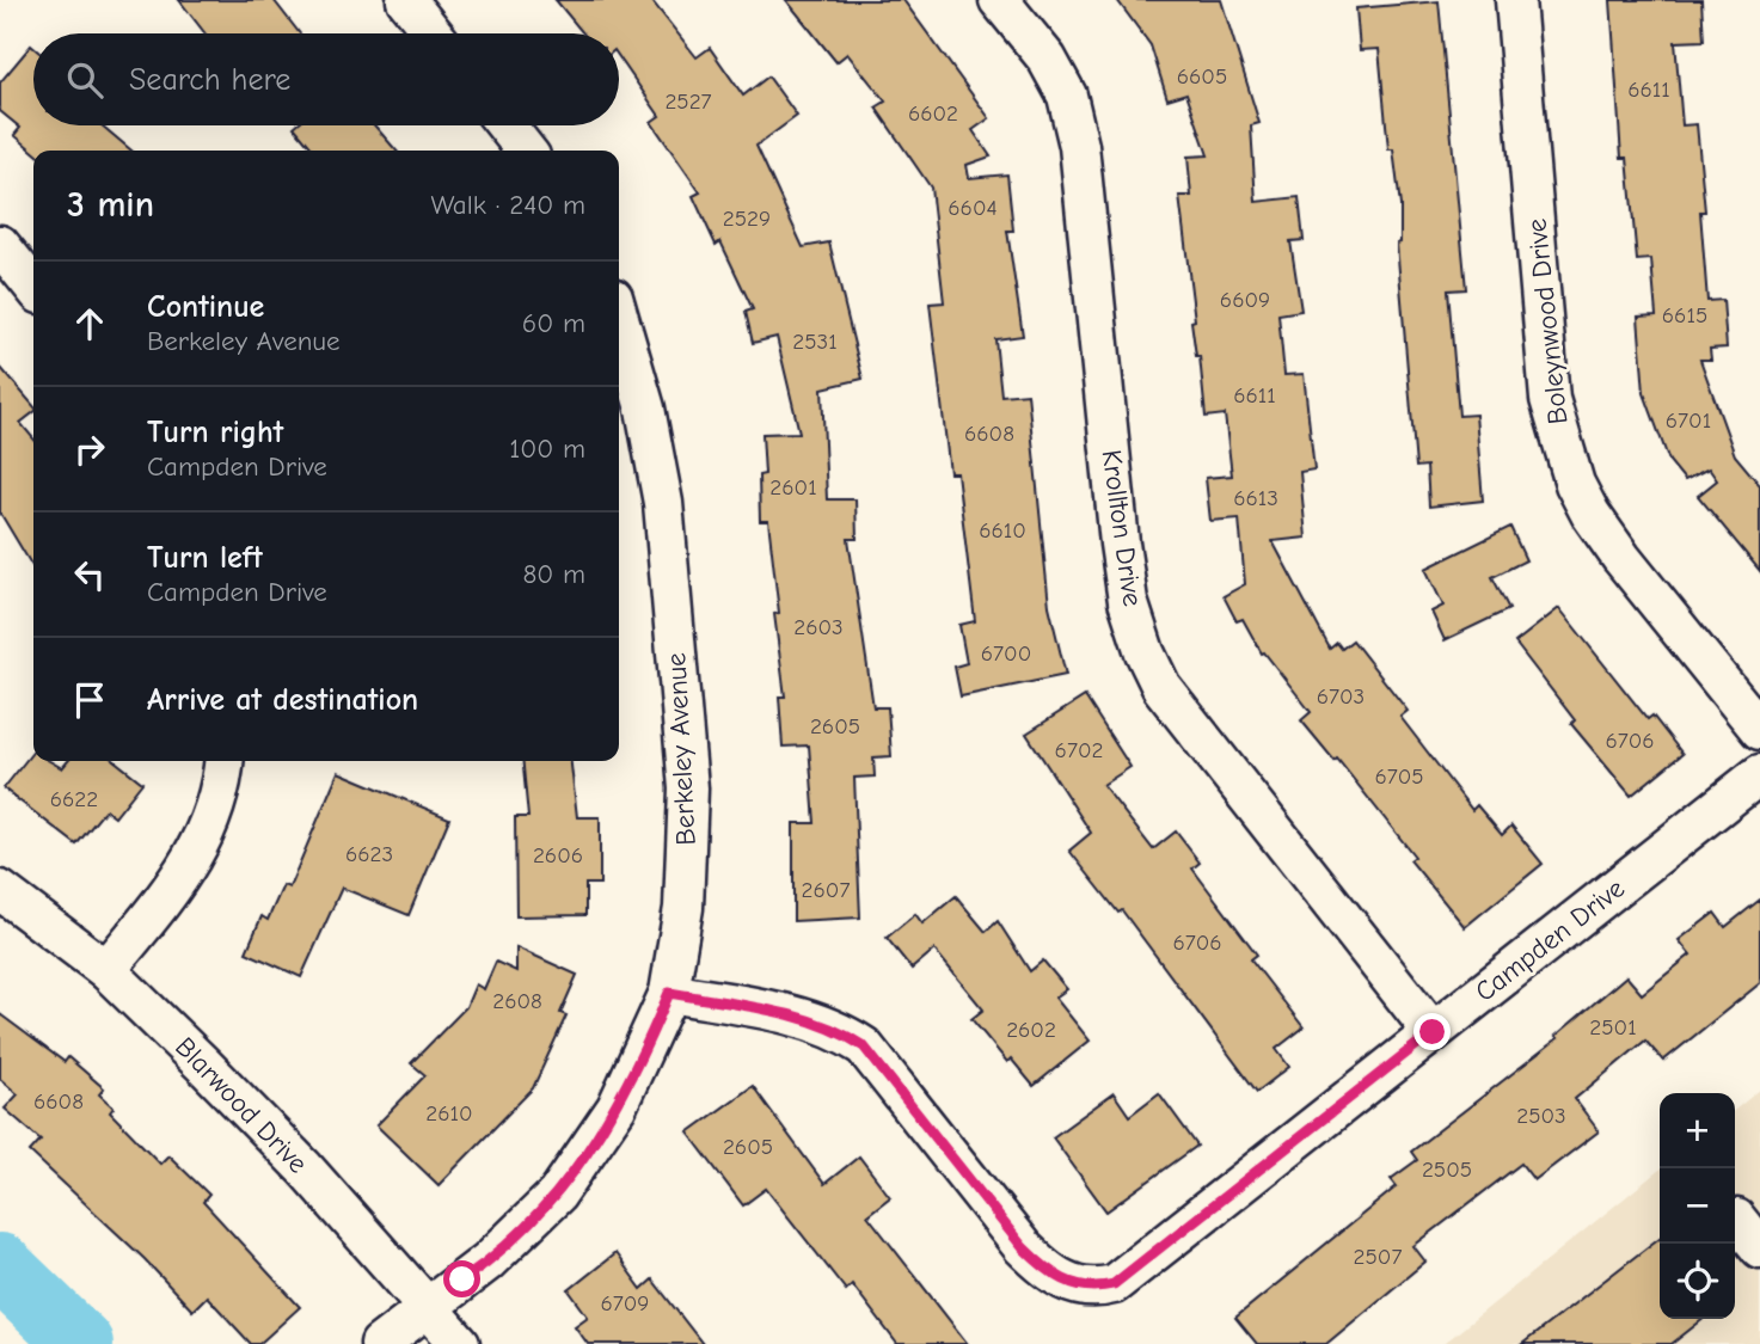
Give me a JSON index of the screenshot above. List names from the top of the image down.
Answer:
{
  "streets": {
    "street": [
      "Boleynwood Drive",
      "Krollton Drive",
      "Berkeley Avenue",
      "Campden Drive",
      "Blarwood Drive"
    ]
  },
  "crossings": [
    ["Krollton Drive", "Campden Drive"],
    ["Berkeley Avenue", "Campden Drive"],
    ["Berkeley Avenue", "Blarwood Drive"]
  ],
  "house_numbers": [
    "6605",
    "6611",
    "2527",
    "6602",
    "6604",
    "2529",
    "6609",
    "6615",
    "2531",
    "6611",
    "6701",
    "6608",
    "2601",
    "6613",
    "6610",
    "2603",
    "6700",
    "6703",
    "2605",
    "6706",
    "6702",
    "6705",
    "6622",
    "6623",
    "2606",
    "2607",
    "6706",
    "2608",
    "2501",
    "2602",
    "6608",
    "2610",
    "2503",
    "2605",
    "2505",
    "2507",
    "6709"
  ],
  "page": {
    "search": "Search here",
    "heading": ["3 min", "Walk · 240 m"],
    "list": [
      ["Continue", "Berkeley Avenue", "60 m"],
      ["Turn right", "Campden Drive", "100 m"],
      ["Turn left", "Campden Drive", "80 m"],
      "Arrive at destination"
    ],
    "map_buttons": ["+", "−"]
  }
}
